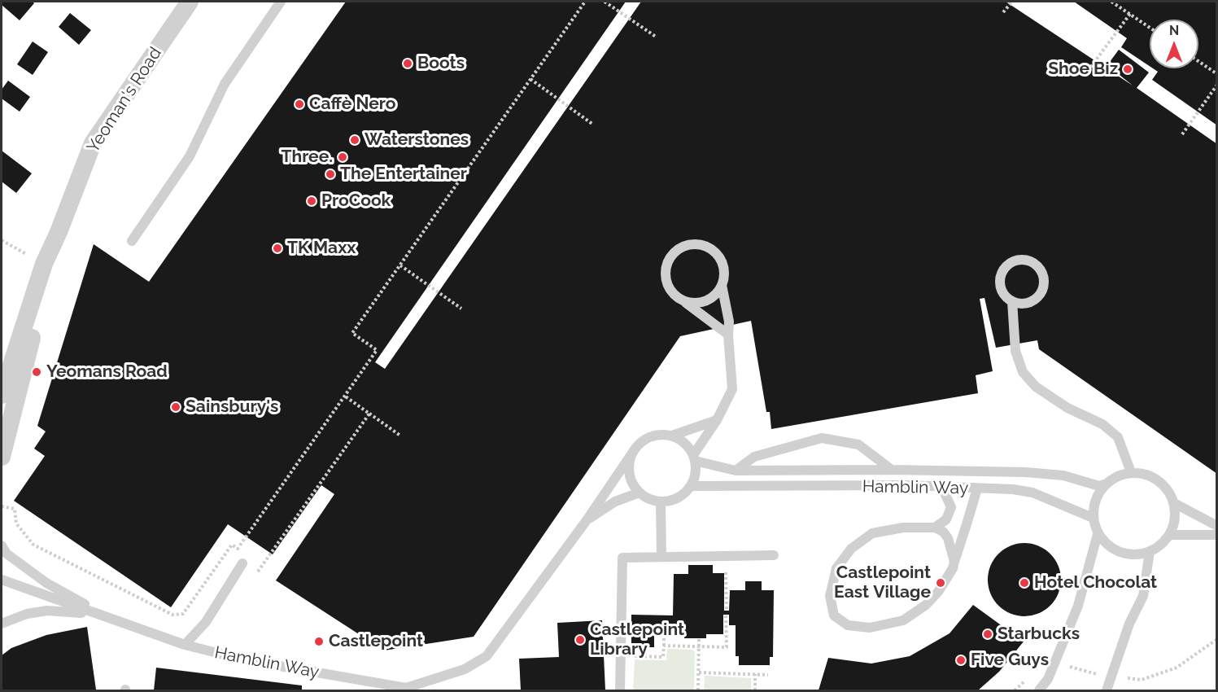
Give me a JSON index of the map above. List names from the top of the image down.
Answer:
{
  "streets": {
    "street": ["Yeoman's Road"],
    "lane": ["Hamblin Way"]
  },
  "places": [
    "Boots",
    "Shoe Biz",
    "Caffè Nero",
    "Waterstones",
    "Three.",
    "The Entertainer",
    "ProCook",
    "TK Maxx",
    "Yeomans Road",
    "Sainsbury's",
    "Castlepoint East Village",
    "Hotel Chocolat",
    "Starbucks",
    "Castlepoint Library",
    "Castlepoint",
    "Five Guys"
  ],
  "north": "top"
}
